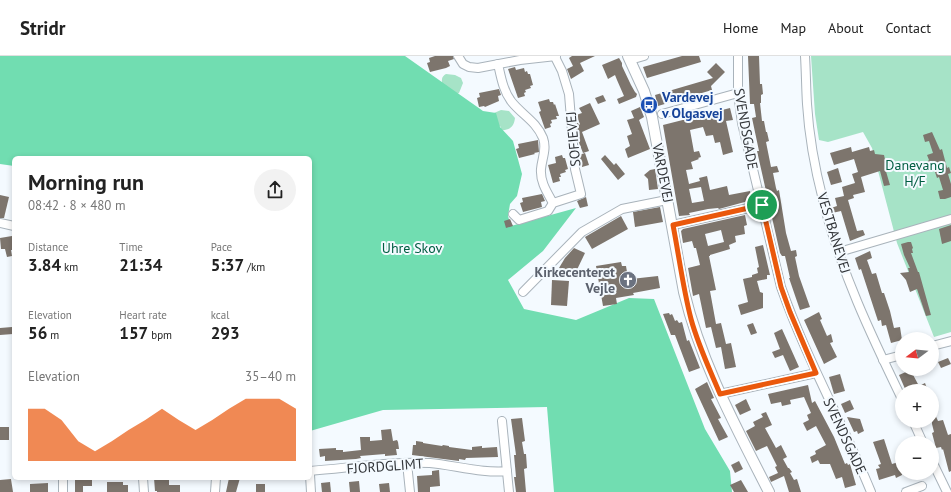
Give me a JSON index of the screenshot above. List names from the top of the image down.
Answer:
{
  "streets": {
    "street": [
      "SVENDSGADE",
      "SOFIEVEJ",
      "VARDEVEJ",
      "VESTBANEVEJ",
      "FJORDGLIMT"
    ]
  },
  "parks": ["Danevang H/F", "Uhre Skov"],
  "places": {
    "bus stop": ["Vardevej v Olgasvej"],
    "church": ["Kirkecenteret Vejle"]
  },
  "north": "left",
  "page": {
    "header": "Stridr",
    "nav": [
      "Home",
      "Map",
      "About",
      "Contact"
    ],
    "heading": ["Morning run", "08:42 · 8 × 480 m"],
    "stats": [
      ["Distance", "3.84 km"],
      ["Time", "21:34"],
      ["Pace", "5:37 /km"],
      ["Elevation", "56 m"],
      ["Heart rate", "157 bpm"],
      ["kcal", "293"]
    ],
    "map_buttons": ["+", "−"],
    "chart": ["Elevation", "35–40 m"]
  }
}
